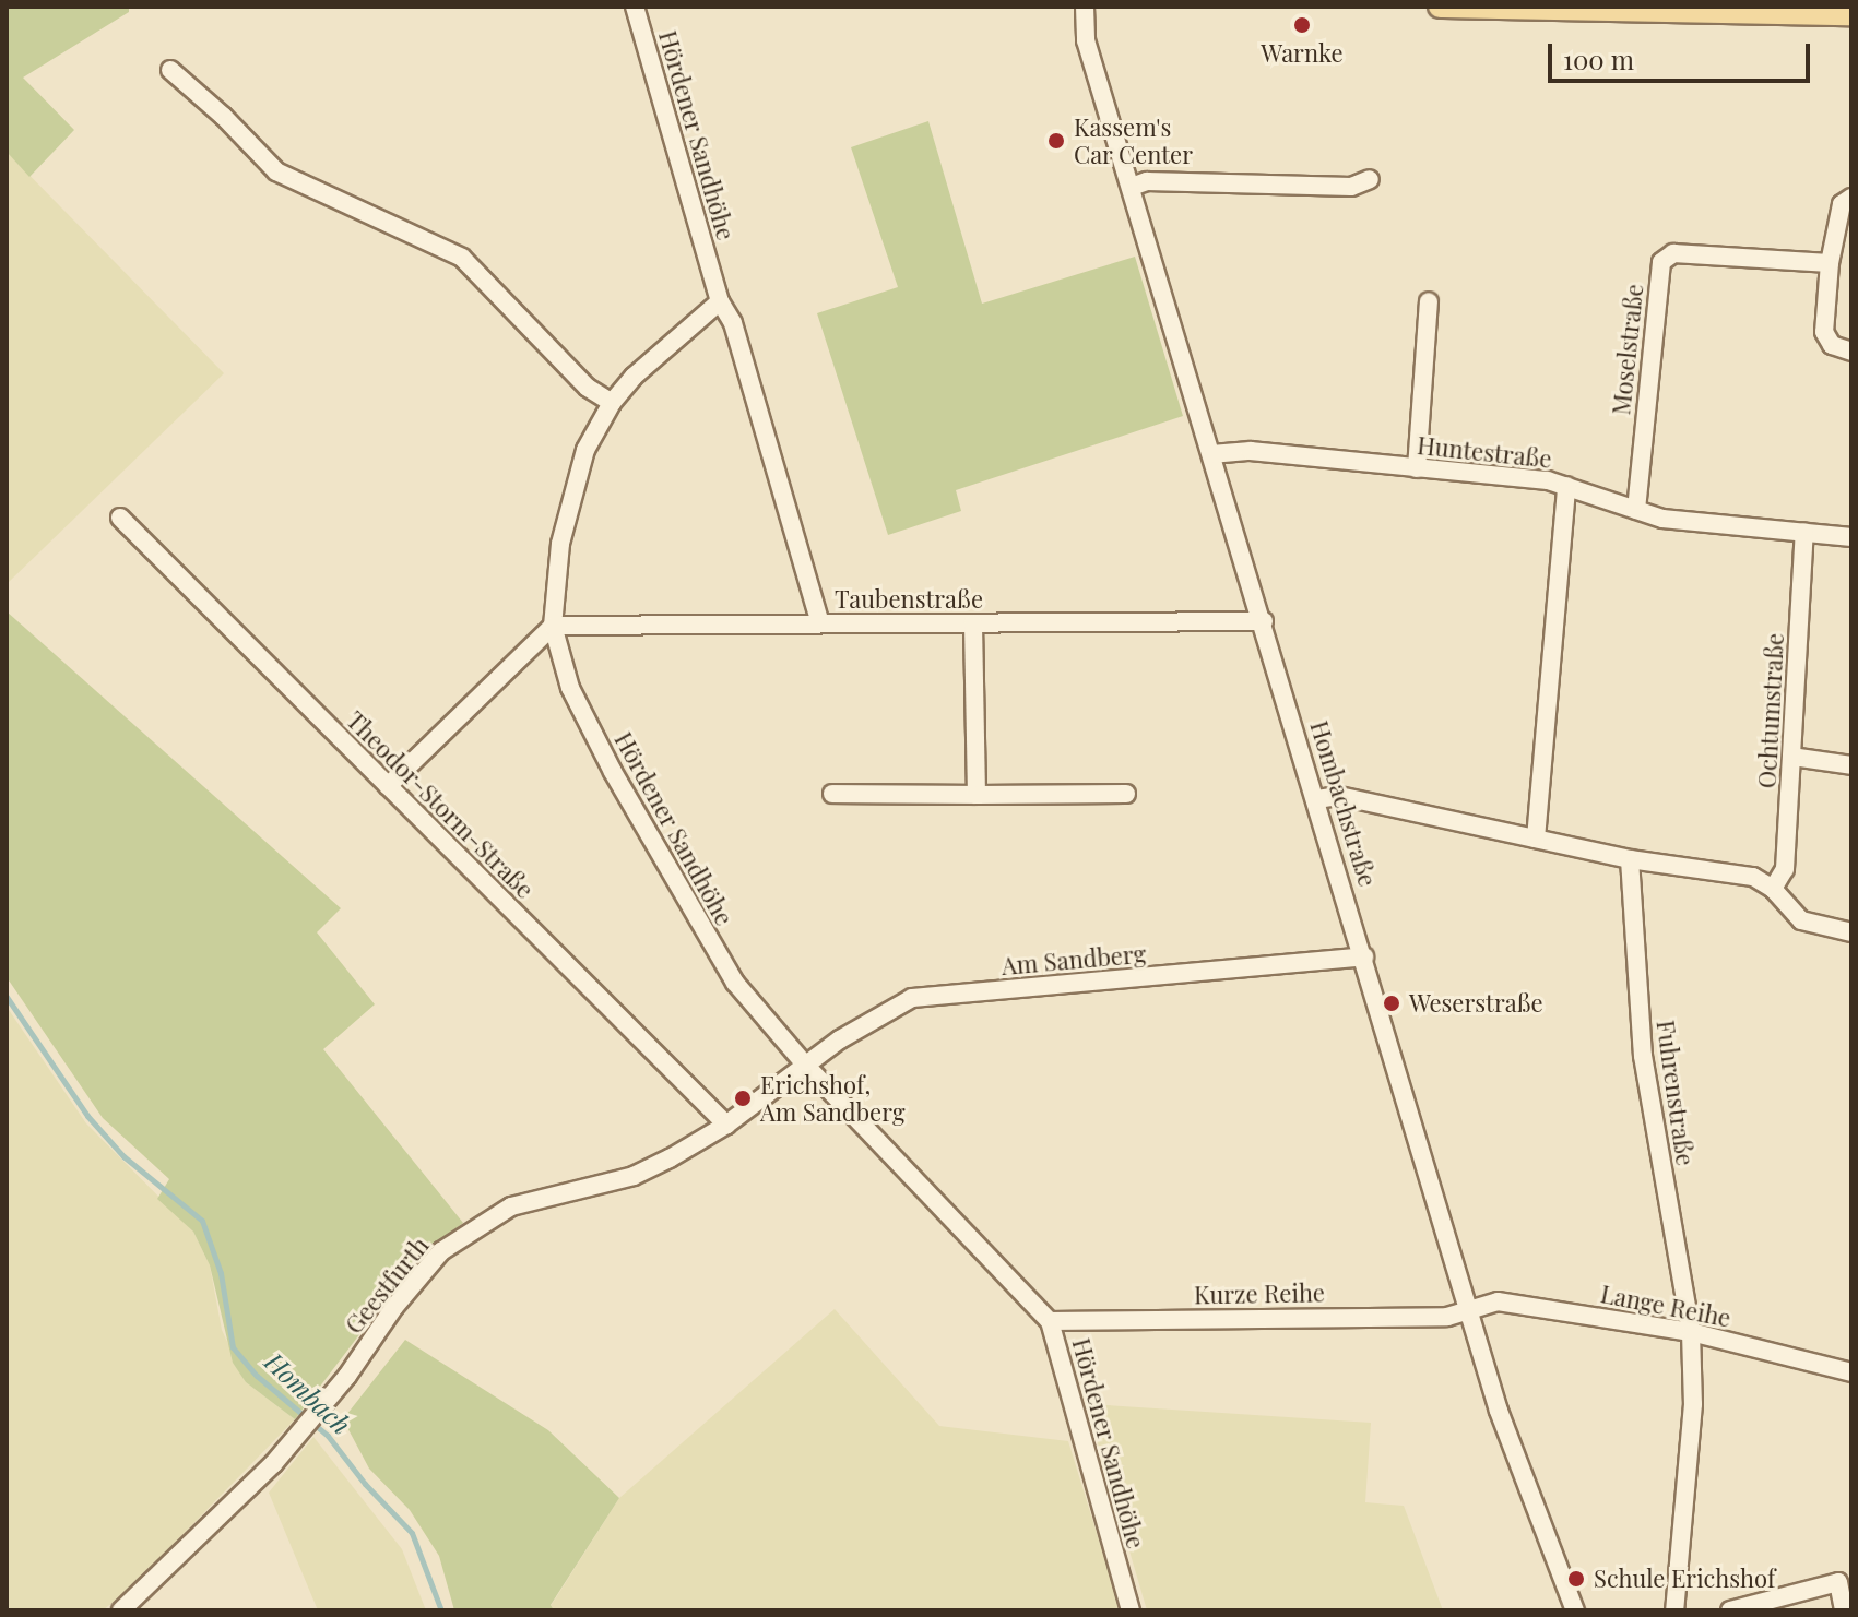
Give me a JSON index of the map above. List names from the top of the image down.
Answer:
{
  "streets": {
    "street": [
      "Hördener Sandhöhe",
      "Moselstraße",
      "Huntestraße",
      "Taubenstraße",
      "Ochtumstraße",
      "Hombachstraße",
      "Theodor-Storm-Straße",
      "Am Sandberg",
      "Fuhrenstraße",
      "Geestfurth",
      "Kurze Reihe",
      "Lange Reihe"
    ]
  },
  "crossings": [
    ["Hördener Sandhöhe", "Taubenstraße"],
    ["Hördener Sandhöhe", "Am Sandberg"],
    ["Hördener Sandhöhe", "Geestfurth"],
    ["Hördener Sandhöhe", "Kurze Reihe"],
    ["Moselstraße", "Huntestraße"],
    ["Huntestraße", "Ochtumstraße"],
    ["Huntestraße", "Hombachstraße"],
    ["Taubenstraße", "Hombachstraße"],
    ["Hombachstraße", "Am Sandberg"],
    ["Hombachstraße", "Kurze Reihe"],
    ["Hombachstraße", "Lange Reihe"],
    ["Theodor-Storm-Straße", "Geestfurth"],
    ["Am Sandberg", "Geestfurth"],
    ["Fuhrenstraße", "Lange Reihe"],
    ["Kurze Reihe", "Lange Reihe"]
  ],
  "water": ["Hombach"],
  "places": [
    "Warnke",
    "Kassem's Car Center",
    "Weserstraße",
    "Erichshof, Am Sandberg",
    "Schule Erichshof"
  ],
  "scale_bar": "100 m"
}
